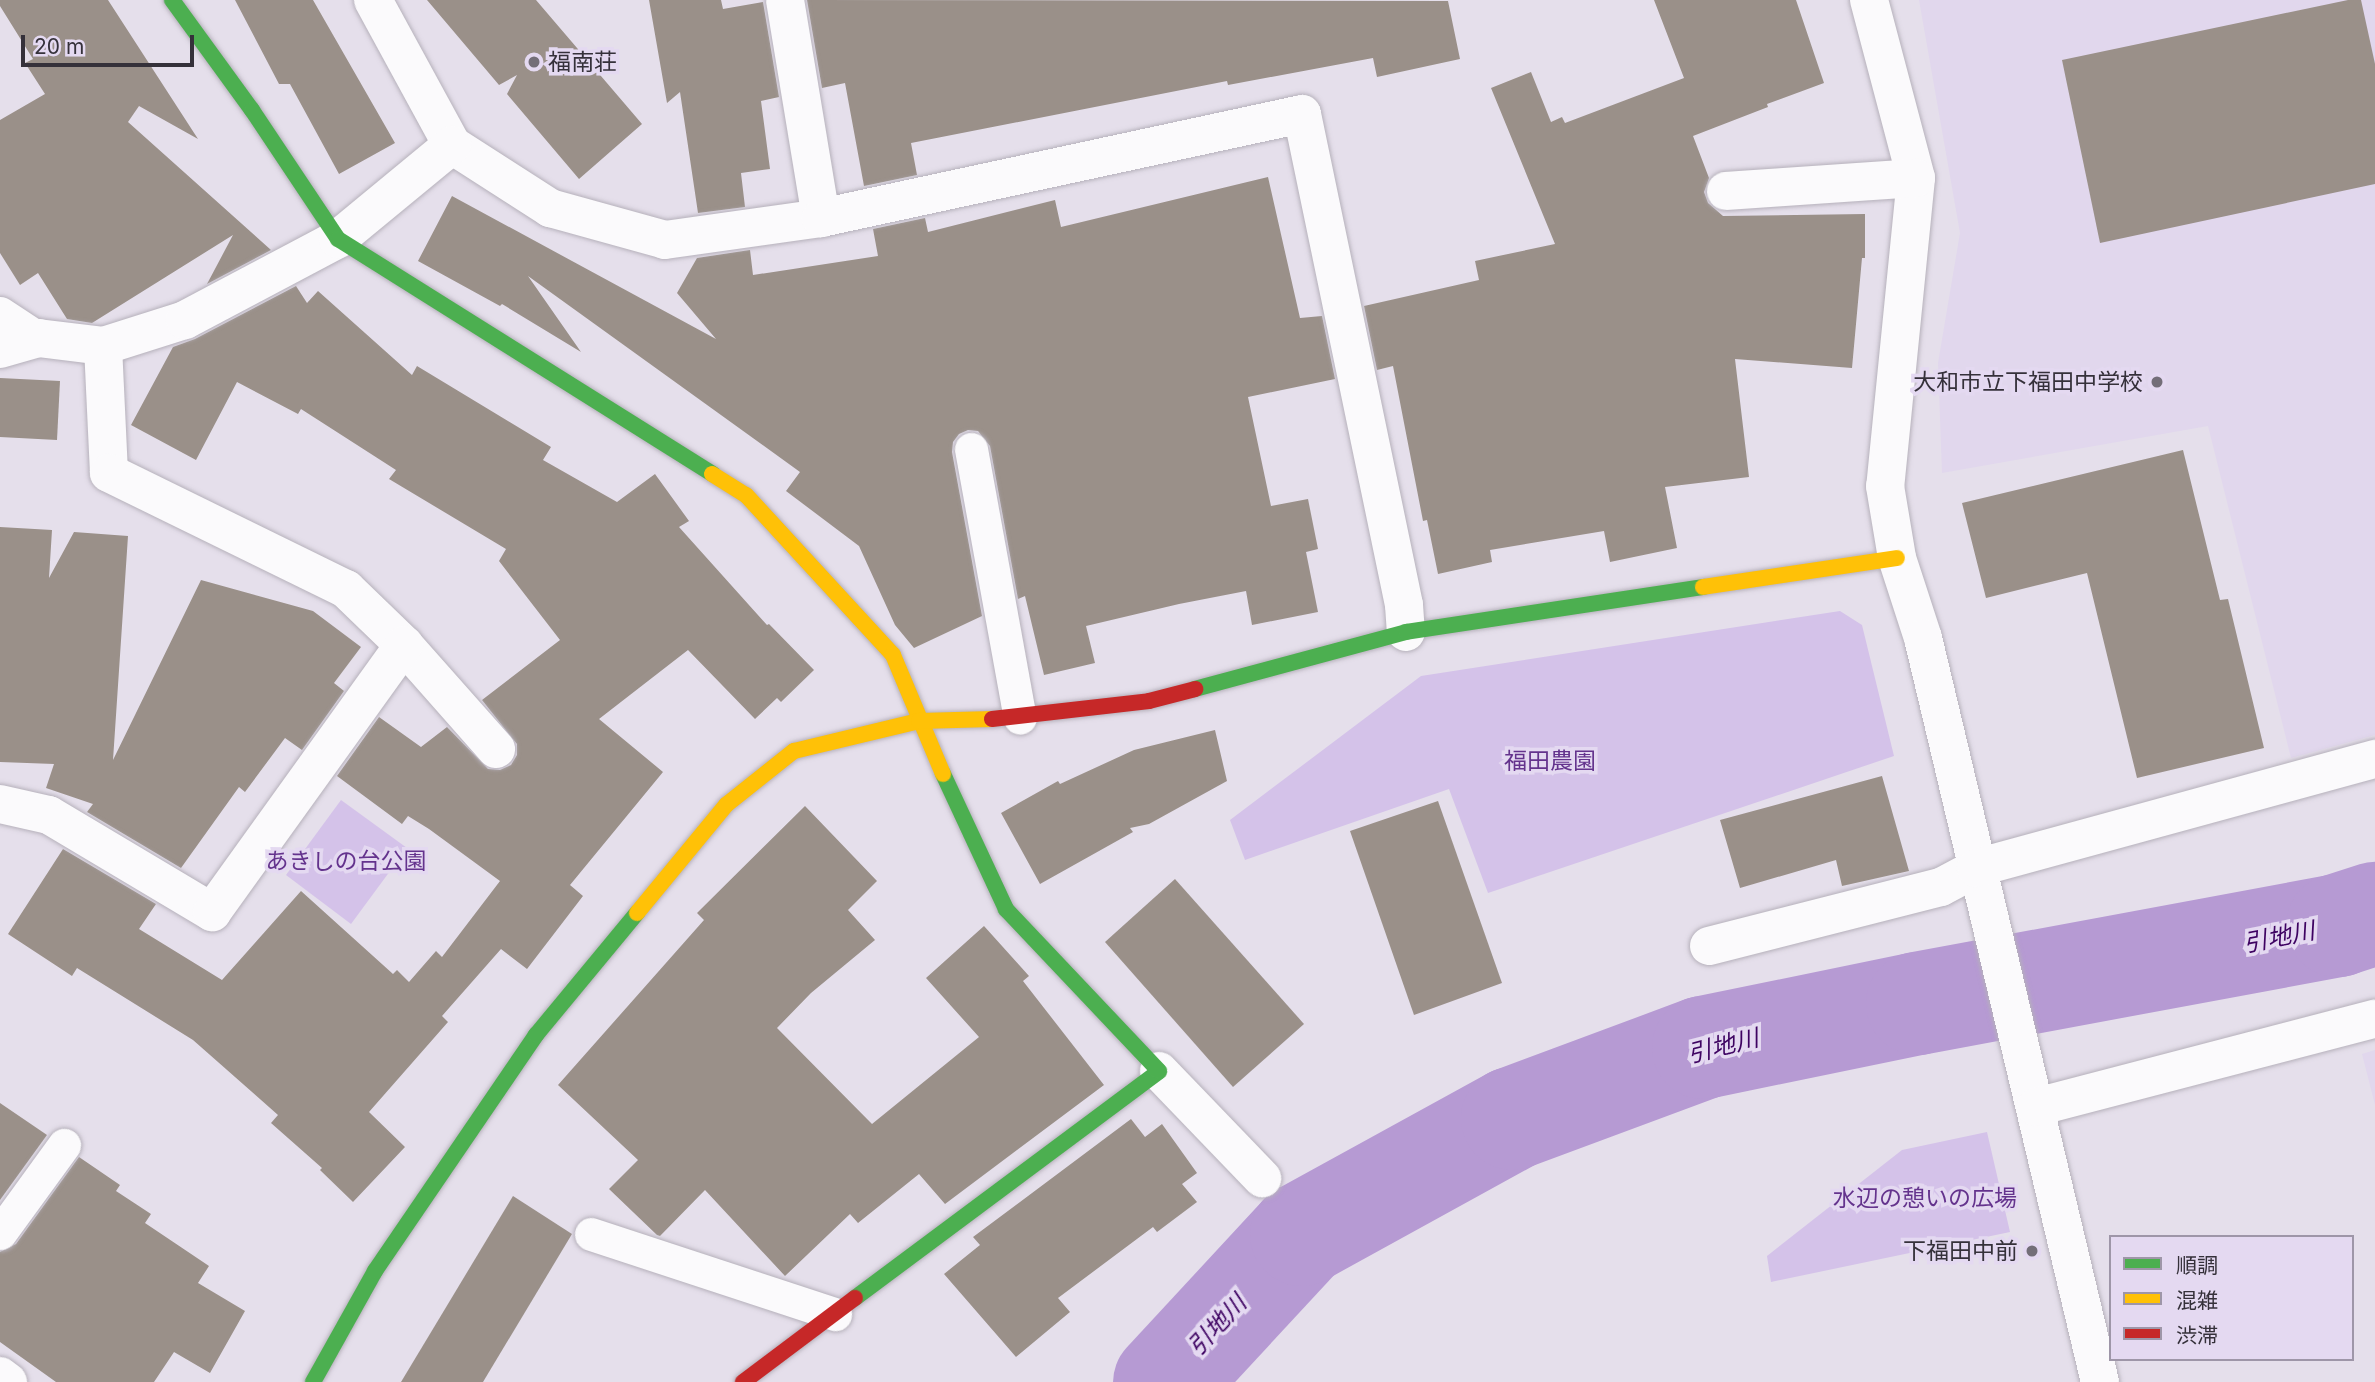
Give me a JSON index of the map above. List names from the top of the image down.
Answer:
{
  "water": ["引地川"],
  "parks": ["福田農園", "あきしの台公園", "水辺の憩いの広場"],
  "places": ["福南荘", "大和市立下福田中学校", "下福田中前"],
  "legend": ["順調", "混雑", "渋滞"],
  "scale_bar": "20 m"
}
